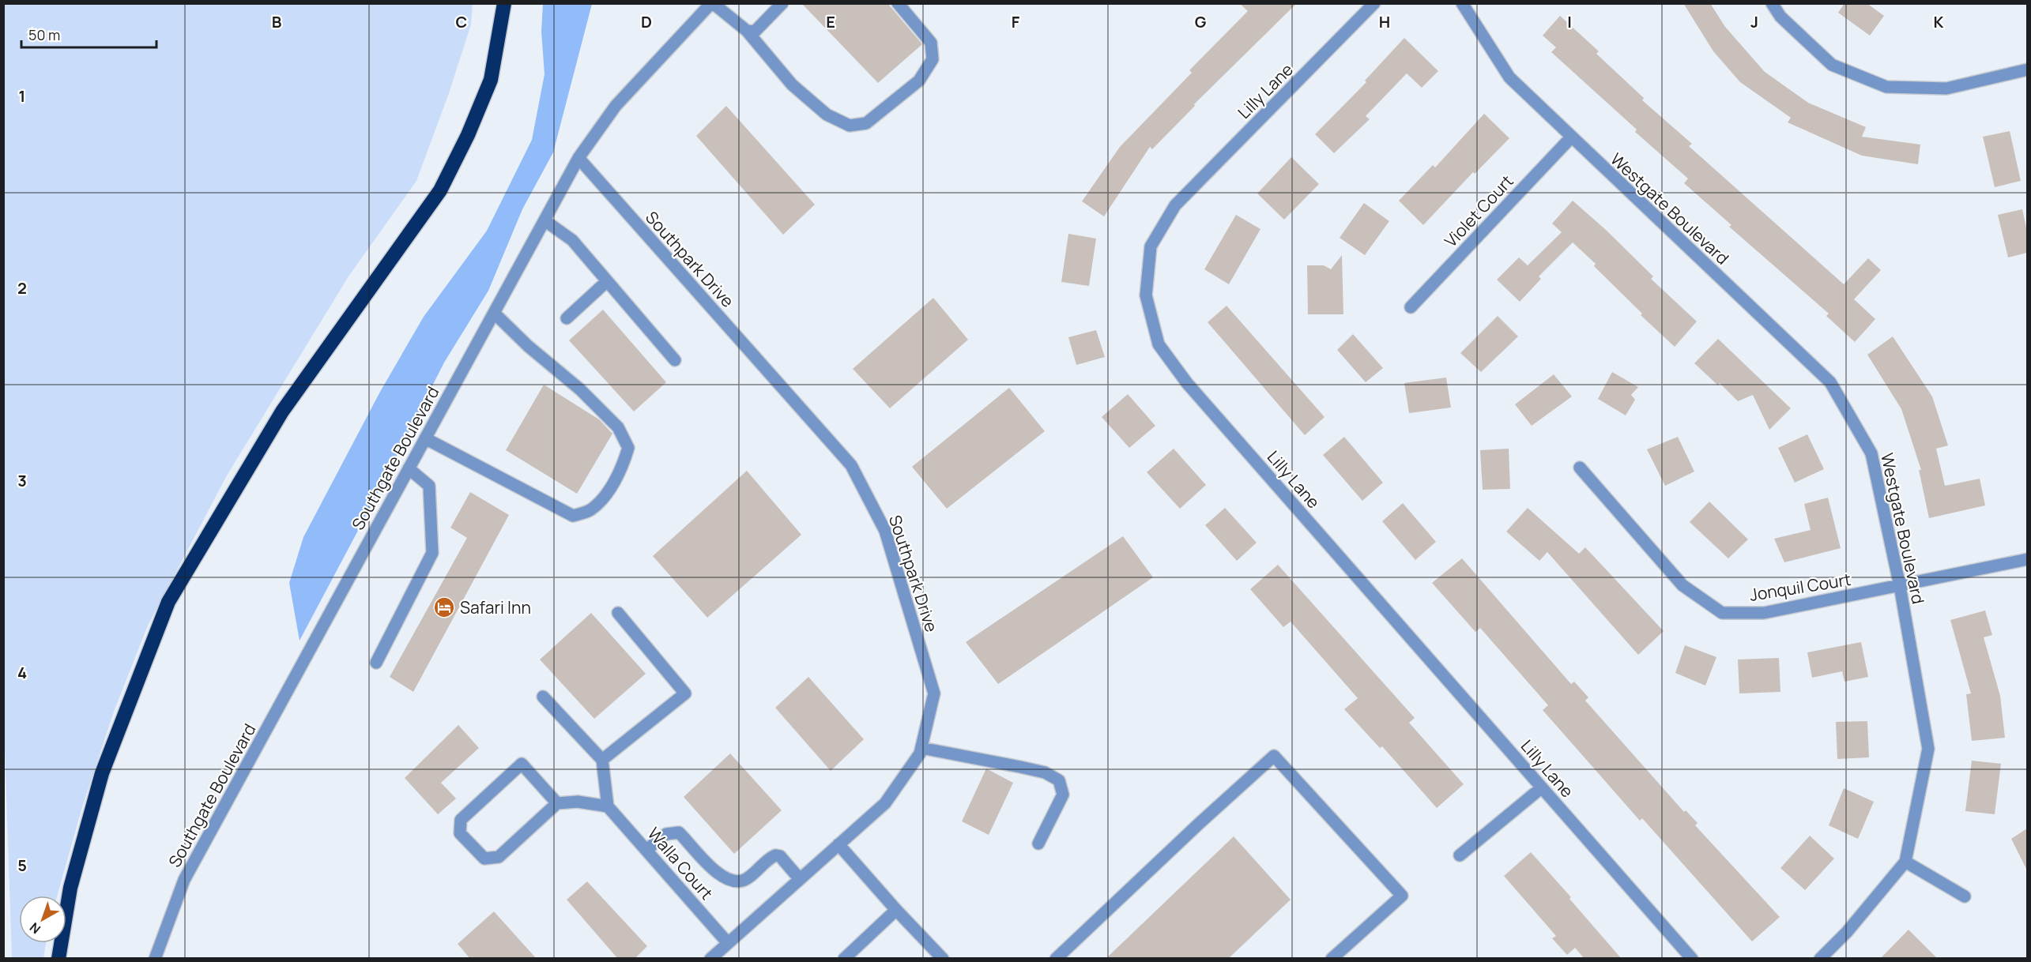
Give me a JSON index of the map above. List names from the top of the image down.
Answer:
{
  "streets": {
    "street": [
      "Lilly Lane",
      "Westgate Boulevard",
      "Violet Court",
      "Southpark Drive",
      "Southgate Boulevard",
      "Jonquil Court",
      "Walla Court"
    ]
  },
  "crossings": [
    ["Westgate Boulevard", "Violet Court"],
    ["Westgate Boulevard", "Jonquil Court"],
    ["Southpark Drive", "Southgate Boulevard"],
    ["Southpark Drive", "Walla Court"]
  ],
  "places": {
    "hotel": ["Safari Inn"]
  },
  "scale_bar": "50 m",
  "north": "bottom left",
  "grid": {
    "columns": [
      "B",
      "C",
      "D",
      "E",
      "F",
      "G",
      "H",
      "I",
      "J",
      "K"
    ],
    "rows": [
      "1",
      "2",
      "3",
      "4",
      "5"
    ]
  }
}
